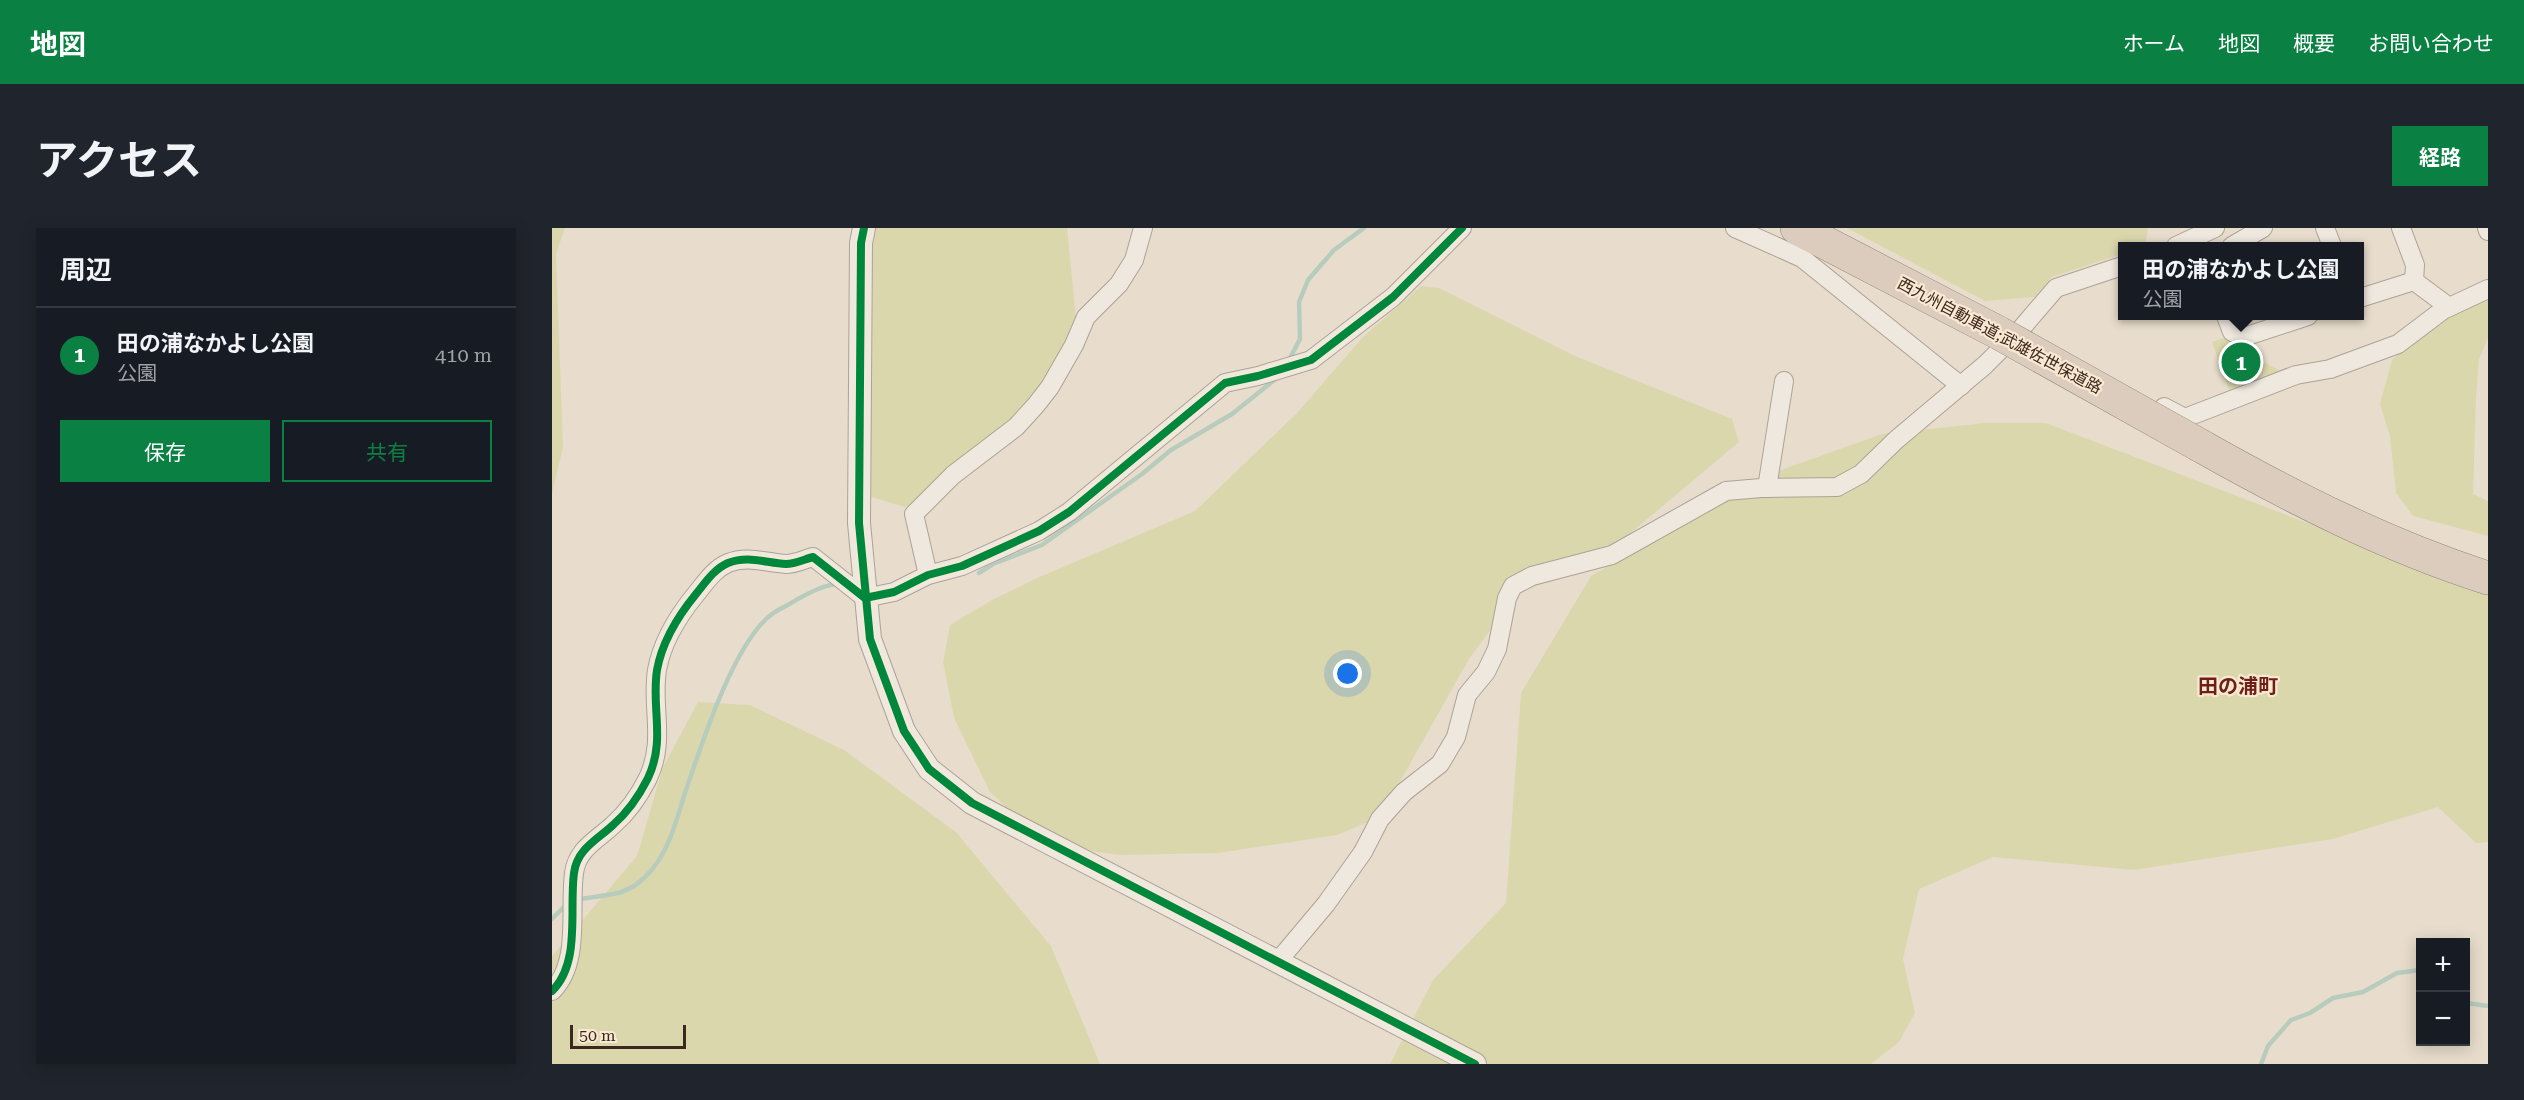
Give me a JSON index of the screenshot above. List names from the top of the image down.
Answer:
{
  "streets": {
    "highway": ["西九州自動車道;武雄佐世保道路"]
  },
  "districts": ["田の浦町"],
  "scale_bar": "50 m",
  "page": {
    "header": "地図",
    "nav": [
      "ホーム",
      "地図",
      "概要",
      "お問い合わせ"
    ],
    "title": "アクセス",
    "buttons": [
      "経路",
      ["保存", "共有"]
    ],
    "heading": "周辺",
    "popup": ["田の浦なかよし公園", "公園"],
    "list": [
      {
        "mark": "1",
        "name": "田の浦なかよし公園",
        "note": "公園",
        "value": "410 m"
      }
    ],
    "pins": "1",
    "map_buttons": ["+", "−"],
    "scale": "50 m"
  }
}
